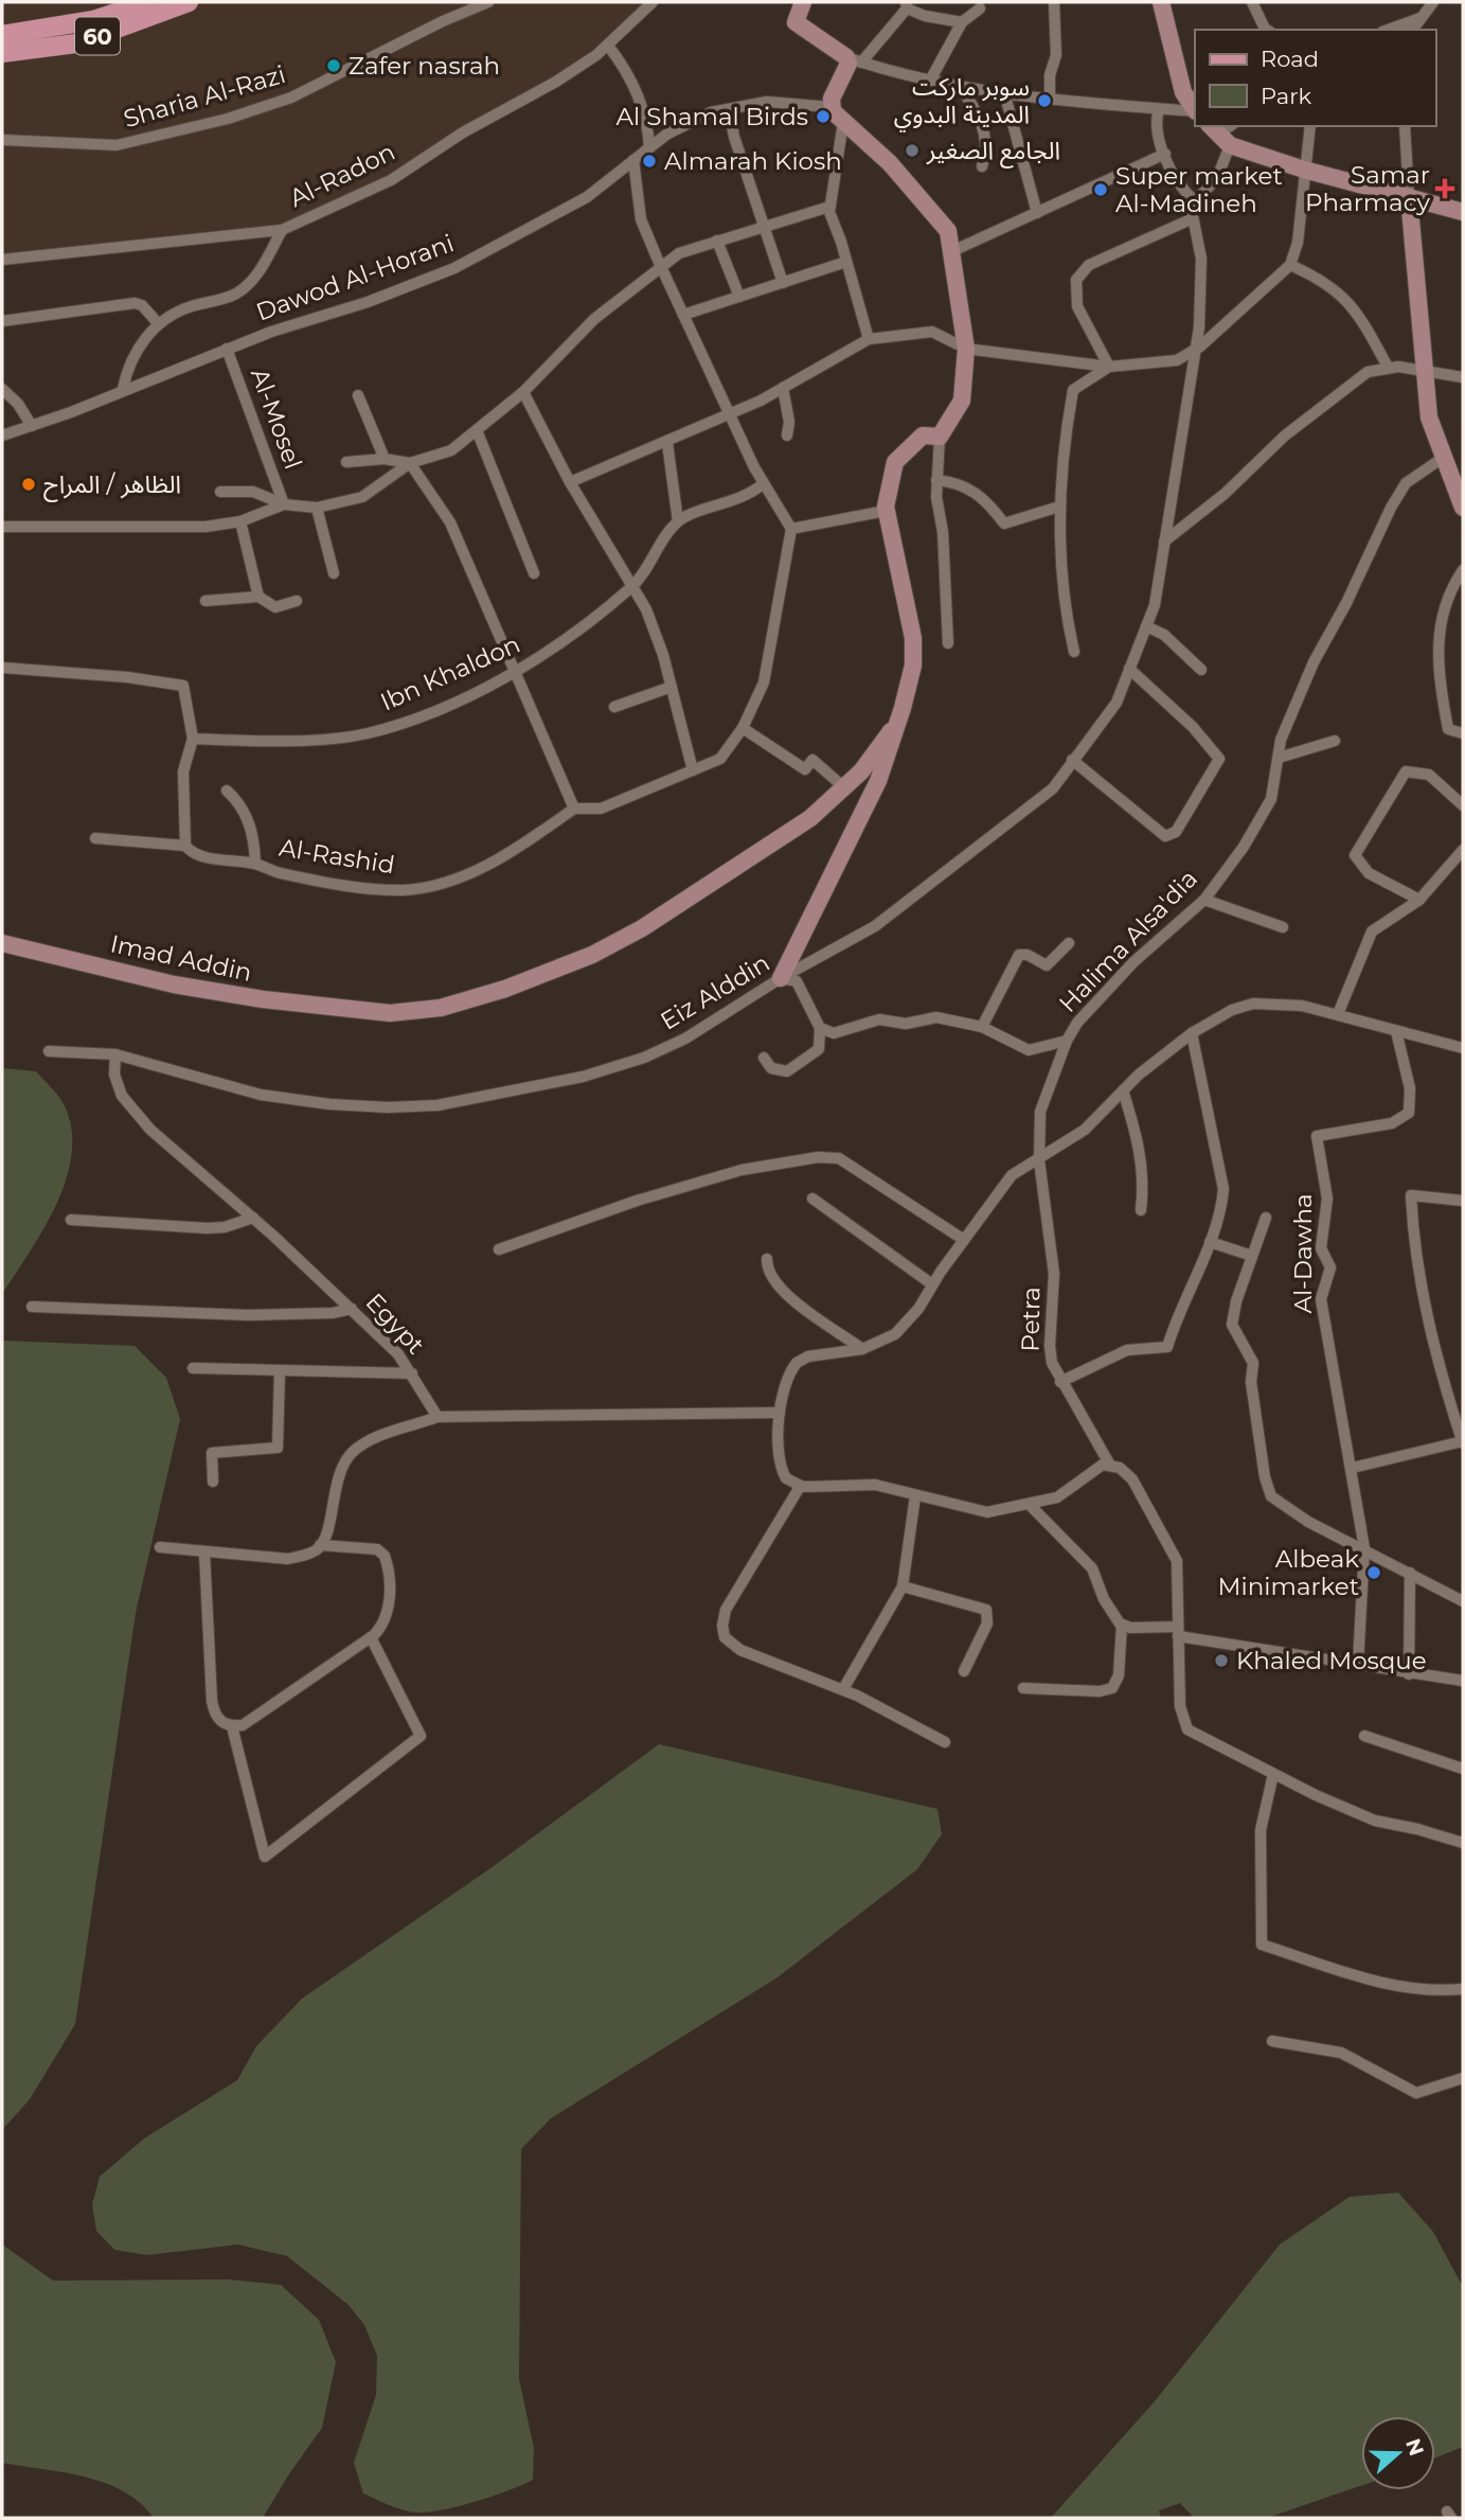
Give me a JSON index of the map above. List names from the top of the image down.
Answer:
{
  "streets": {
    "main road": ["60"],
    "street": [
      "Sharia Al-Razi",
      "Al-Radon",
      "Dawod Al-Horani",
      "Al-Mosel",
      "Ibn Khaldon",
      "Al-Rashid",
      "Halima Alsa'dia",
      "Imad Addin",
      "Eiz Alddin",
      "Al-Dawha",
      "Petra",
      "Egypt"
    ]
  },
  "crossings": [
    ["Dawod Al-Horani", "Al-Mosel"],
    ["Halima Alsa'dia", "Petra"],
    ["Eiz Alddin", "Egypt"]
  ],
  "places": {
    "other": [
      "Zafer nasrah",
      "سوبر ماركت المدينة البدوي",
      "Al Shamal Birds",
      "الجامع الصغير",
      "Almarah Kiosh",
      "Super market Al-Madineh",
      "الظاهر / المراح",
      "Albeak Minimarket",
      "Khaled Mosque"
    ],
    "health": ["Samar Pharmacy"]
  },
  "legend": ["Road", "Park"],
  "north": "right"
}
